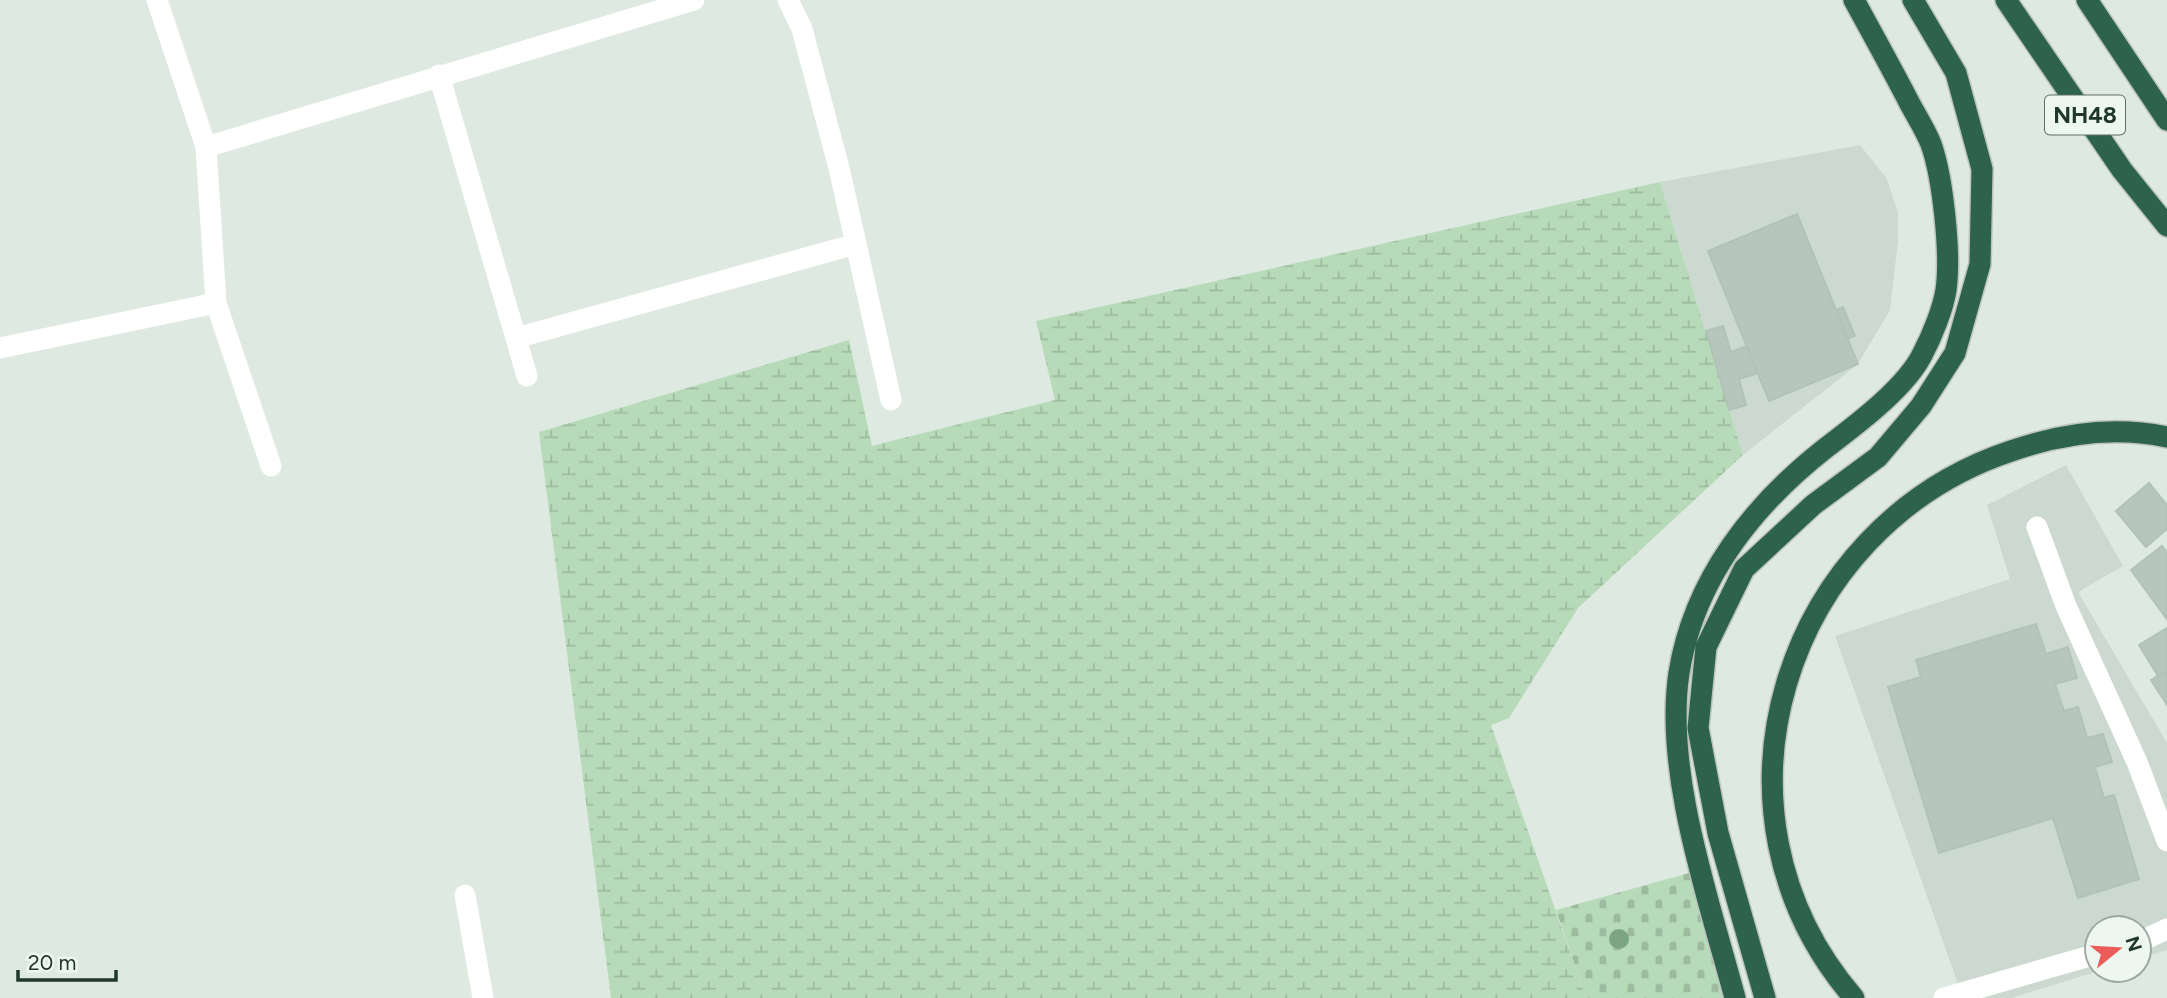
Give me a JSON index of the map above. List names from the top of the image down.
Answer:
{
  "streets": {
    "highway": ["NH48"]
  },
  "scale_bar": "20 m",
  "north": "right"
}
